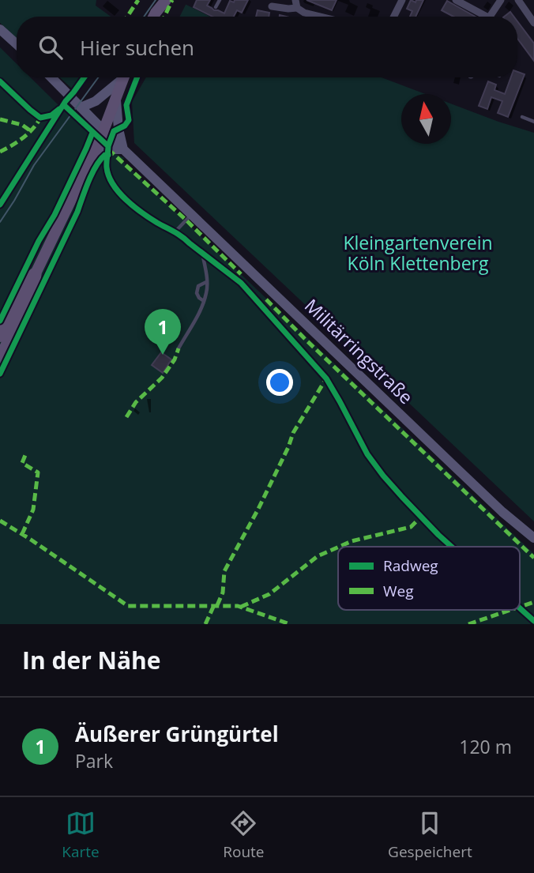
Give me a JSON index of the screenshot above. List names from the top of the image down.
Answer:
{
  "streets": {
    "main road": ["Militärringstraße"]
  },
  "parks": ["Kleingartenverein Köln Klettenberg"],
  "legend": ["Radweg", "Weg"],
  "north": "top",
  "page": {
    "search": "Hier suchen",
    "pins": "1",
    "heading": "In der Nähe",
    "list": [
      {
        "mark": "1",
        "name": "Äußerer Grüngürtel",
        "note": "Park",
        "value": "120 m"
      }
    ],
    "nav": ["Karte", "Route", "Gespeichert"]
  }
}
